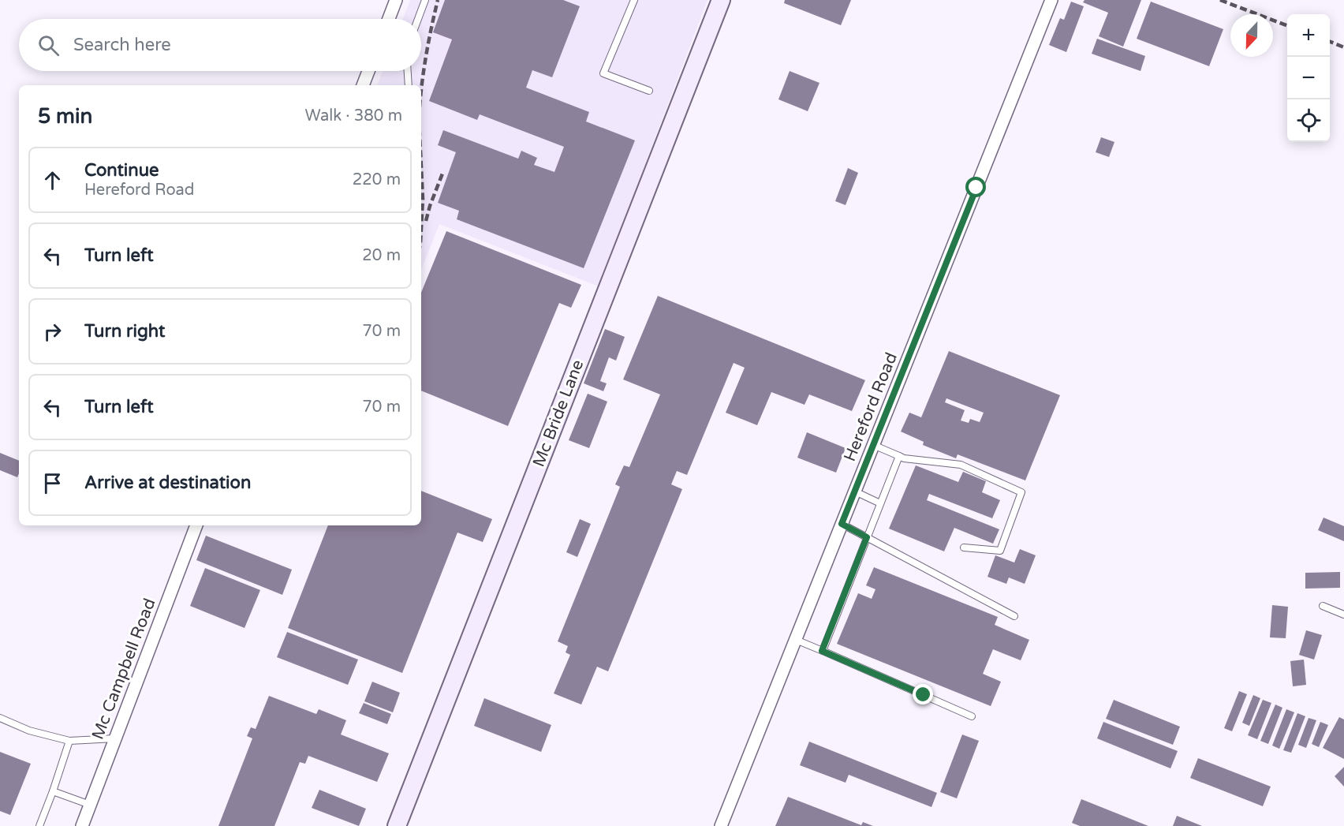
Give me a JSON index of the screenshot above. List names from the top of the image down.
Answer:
{
  "streets": {
    "street": ["Hereford Road", "Mc Bride Lane", "Mc Campbell Road"]
  },
  "north": "bottom",
  "page": {
    "map_buttons": ["+", "−"],
    "search": "Search here",
    "heading": ["5 min", "Walk · 380 m"],
    "list": [
      ["Continue", "Hereford Road", "220 m"],
      ["Turn left", "20 m"],
      ["Turn right", "70 m"],
      ["Turn left", "70 m"],
      "Arrive at destination"
    ]
  }
}
